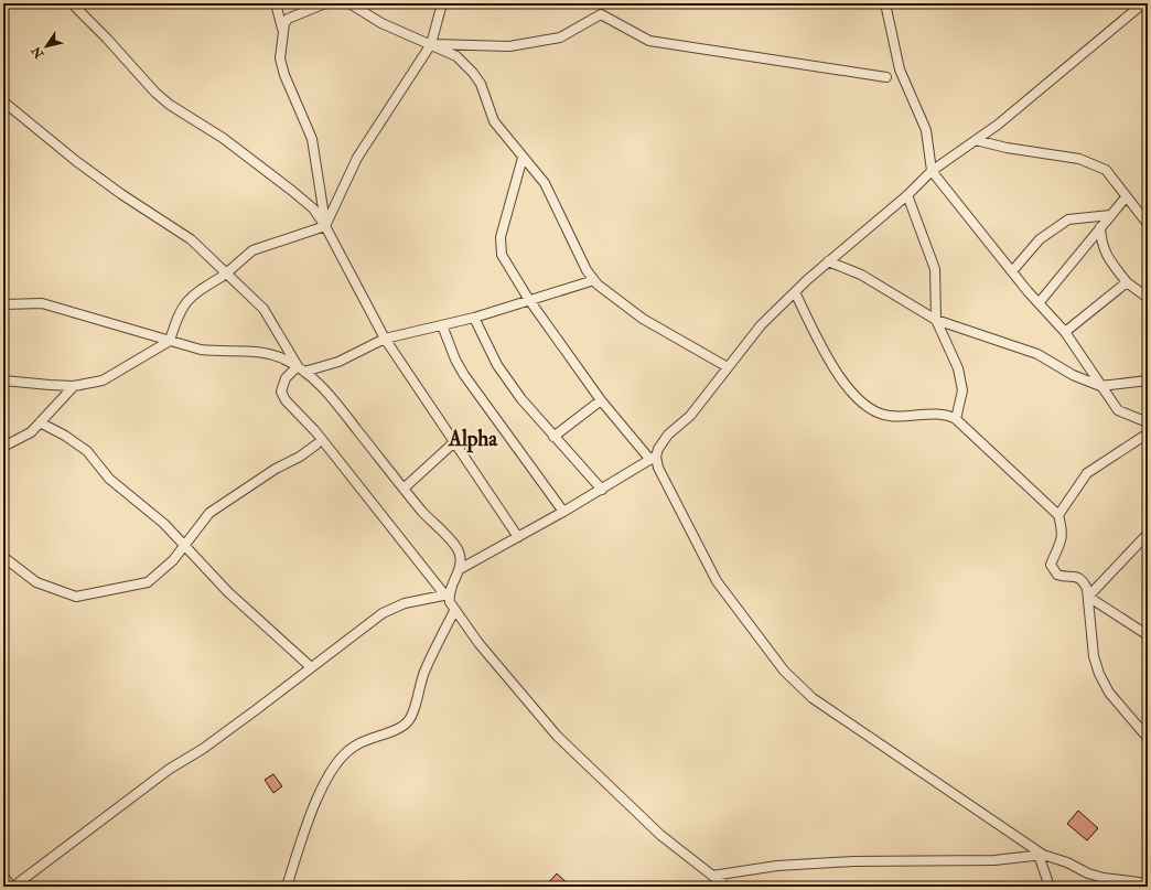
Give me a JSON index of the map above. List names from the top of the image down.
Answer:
{
  "districts": ["Alpha"],
  "north": "bottom left"
}
